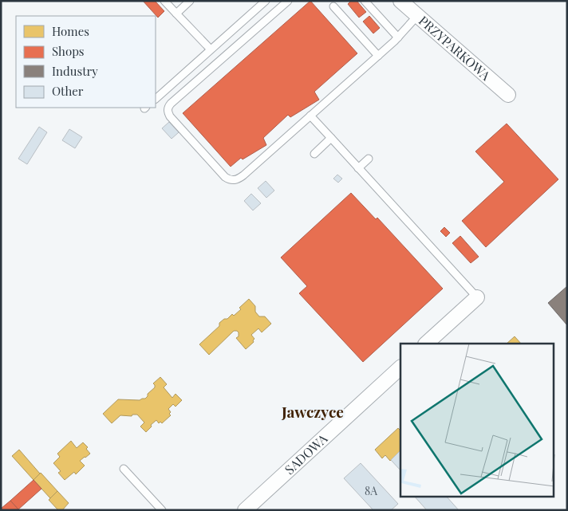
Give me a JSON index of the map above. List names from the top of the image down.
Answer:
{
  "streets": {
    "street": ["PRZYPARKOWA", "SADOWA"]
  },
  "districts": ["Jawczyce"],
  "house_numbers": ["8A"],
  "legend": [
    "Homes",
    "Shops",
    "Industry",
    "Other"
  ]
}
